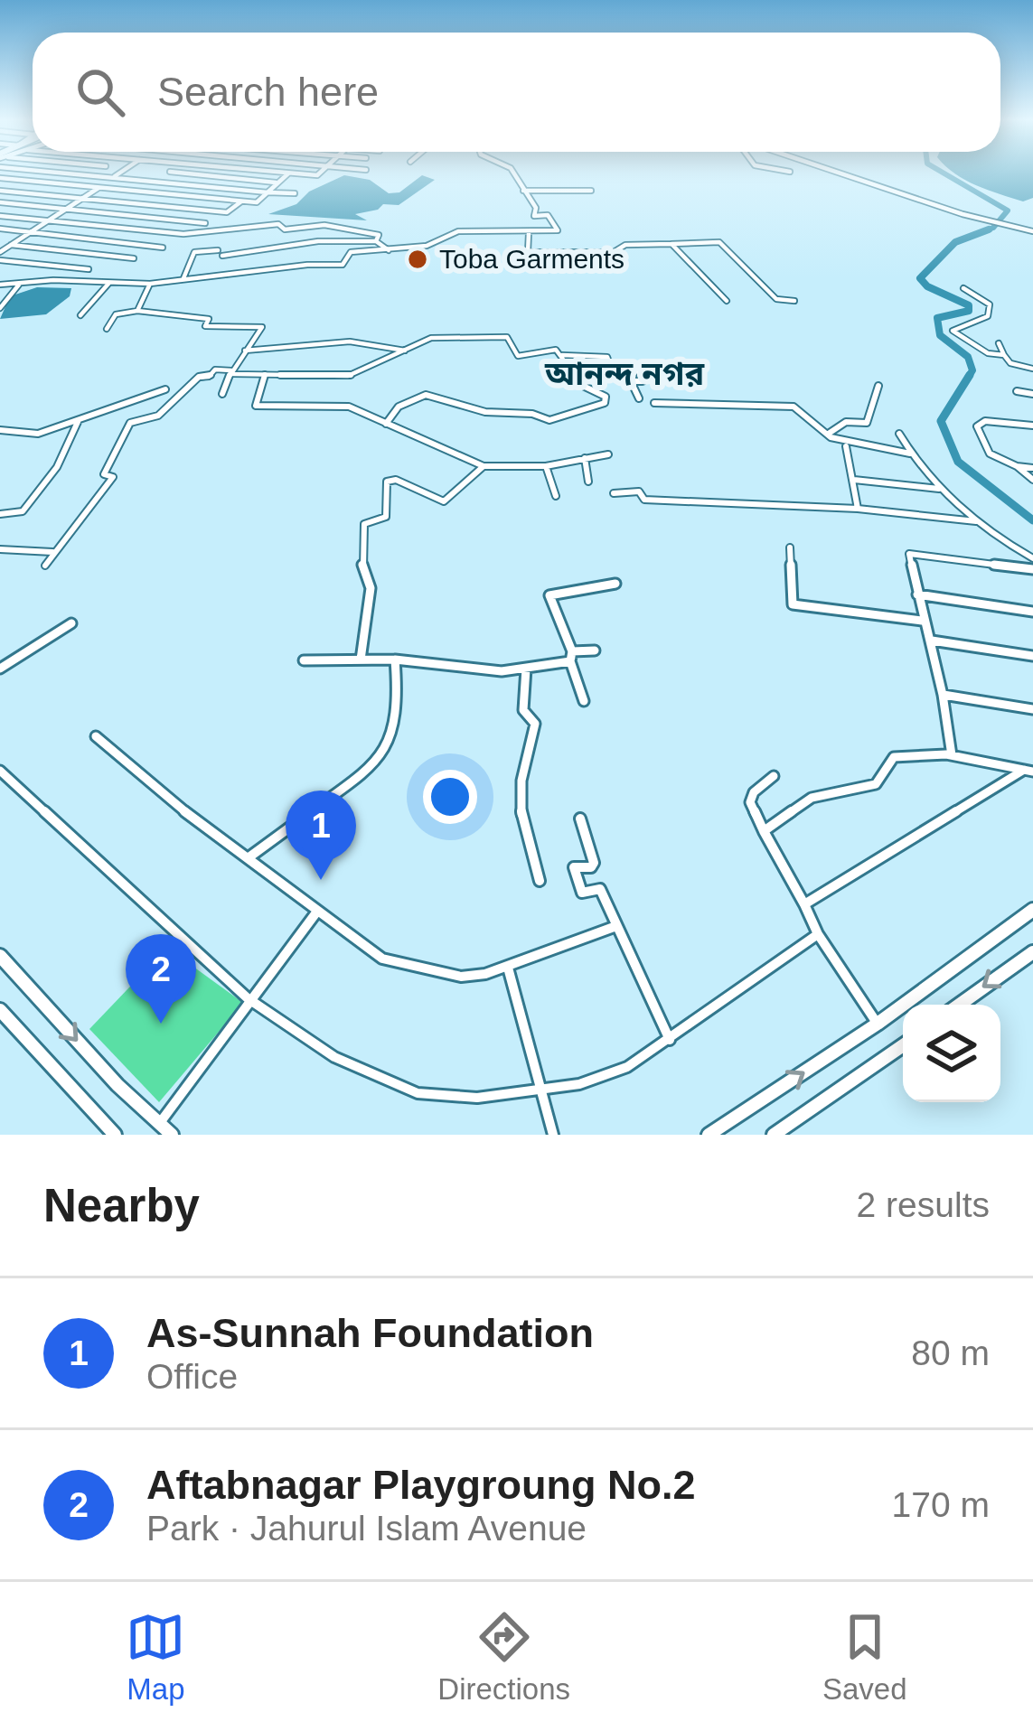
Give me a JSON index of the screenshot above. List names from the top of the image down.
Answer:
{
  "districts": ["আনন্দ নগর"],
  "places": ["Toba Garments"],
  "page": {
    "search": "Search here",
    "pins": ["1", "2"],
    "heading": ["Nearby", "2 results"],
    "list": [
      {
        "mark": "1",
        "name": "As-Sunnah Foundation",
        "note": "Office",
        "value": "80 m"
      },
      {
        "mark": "2",
        "name": "Aftabnagar Playgroung No.2",
        "note": "Park · Jahurul Islam Avenue",
        "value": "170 m"
      }
    ],
    "nav": ["Map", "Directions", "Saved"]
  }
}
